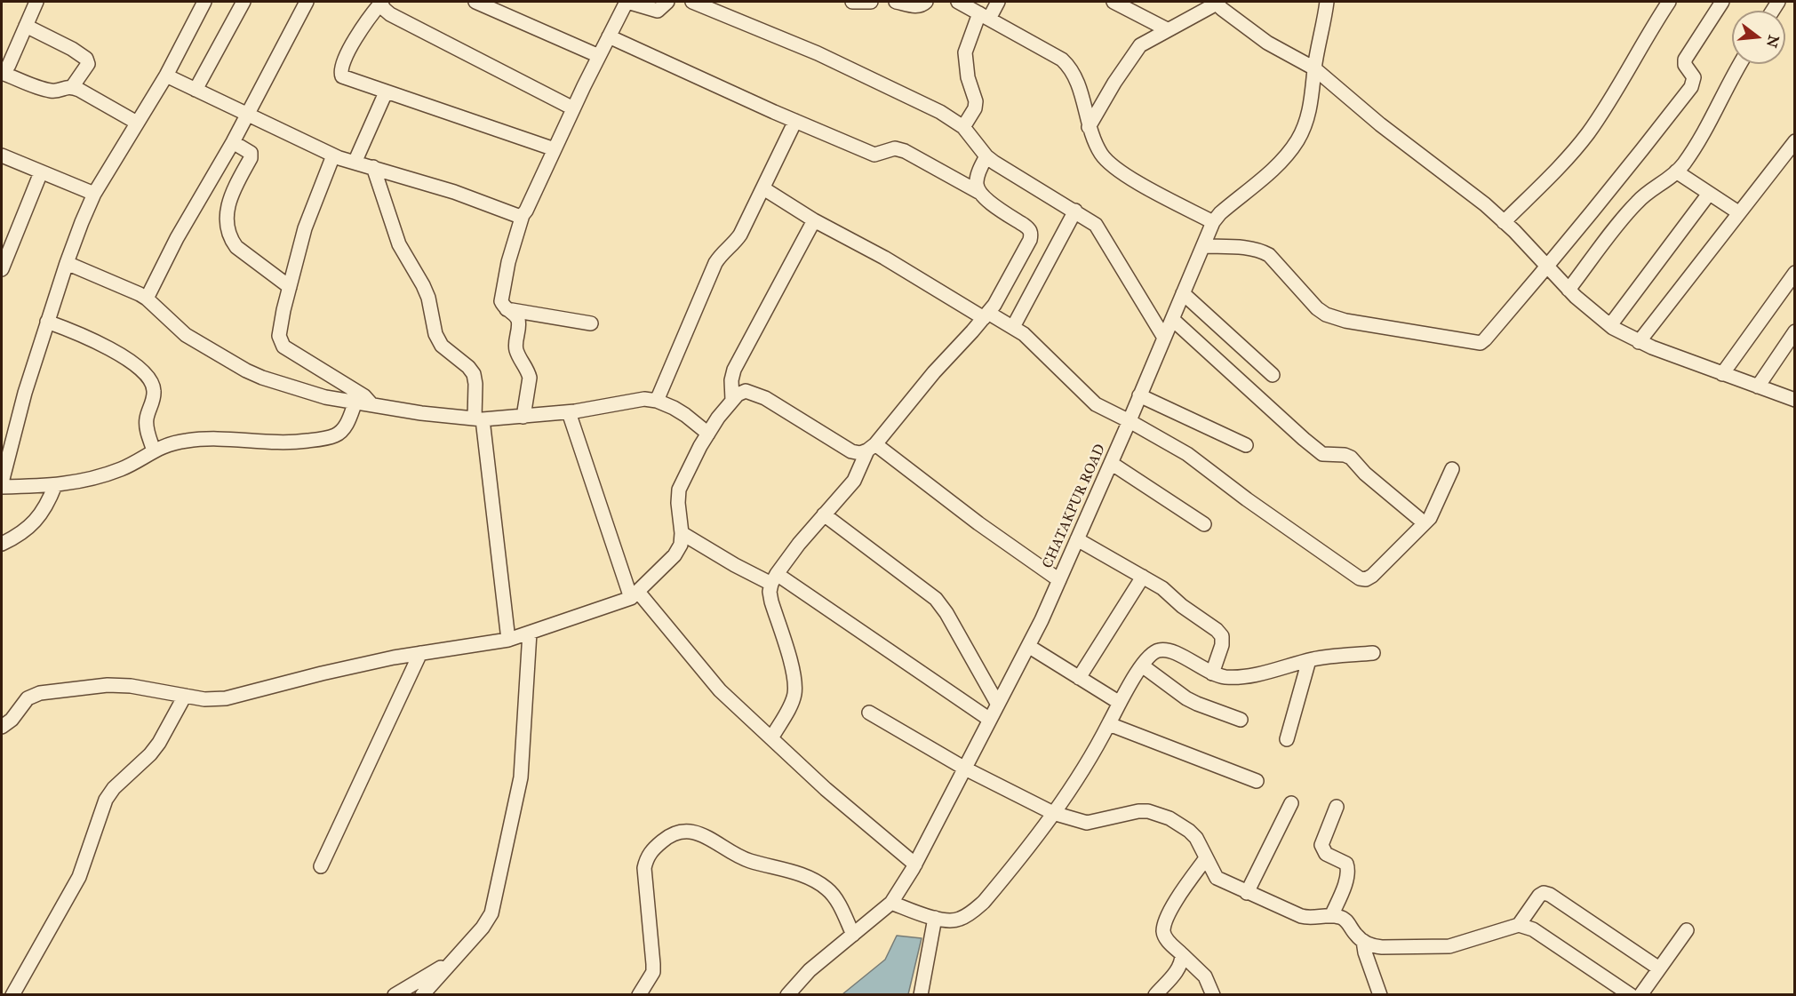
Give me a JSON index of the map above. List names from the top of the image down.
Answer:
{
  "streets": {
    "street": ["CHATAKPUR ROAD"]
  },
  "north": "right"
}
